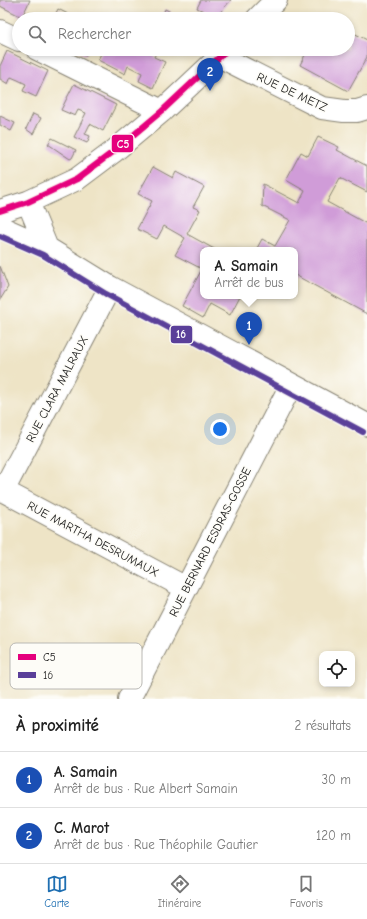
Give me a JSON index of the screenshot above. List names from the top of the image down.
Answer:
{
  "streets": {
    "street": [
      "RUE DE METZ",
      "RUE CLARA MALRAUX",
      "RUE MARTHA DESRUMAUX",
      "RUE BERNARD ESDRAS-GOSSE"
    ]
  },
  "crossings": [
    ["RUE CLARA MALRAUX", "RUE MARTHA DESRUMAUX"],
    ["RUE MARTHA DESRUMAUX", "RUE BERNARD ESDRAS-GOSSE"]
  ],
  "lines": ["transit line C5", "transit line 16"],
  "legend": ["C5", "16"],
  "page": {
    "search": "Rechercher",
    "pins": ["2", "1"],
    "popup": ["A. Samain", "Arrêt de bus"],
    "heading": ["À proximité", "2 résultats"],
    "list": [
      {
        "mark": "1",
        "name": "A. Samain",
        "note": "Arrêt de bus · Rue Albert Samain",
        "value": "30 m"
      },
      {
        "mark": "2",
        "name": "C. Marot",
        "note": "Arrêt de bus · Rue Théophile Gautier",
        "value": "120 m"
      }
    ],
    "nav": ["Carte", "Itinéraire", "Favoris"]
  }
}
